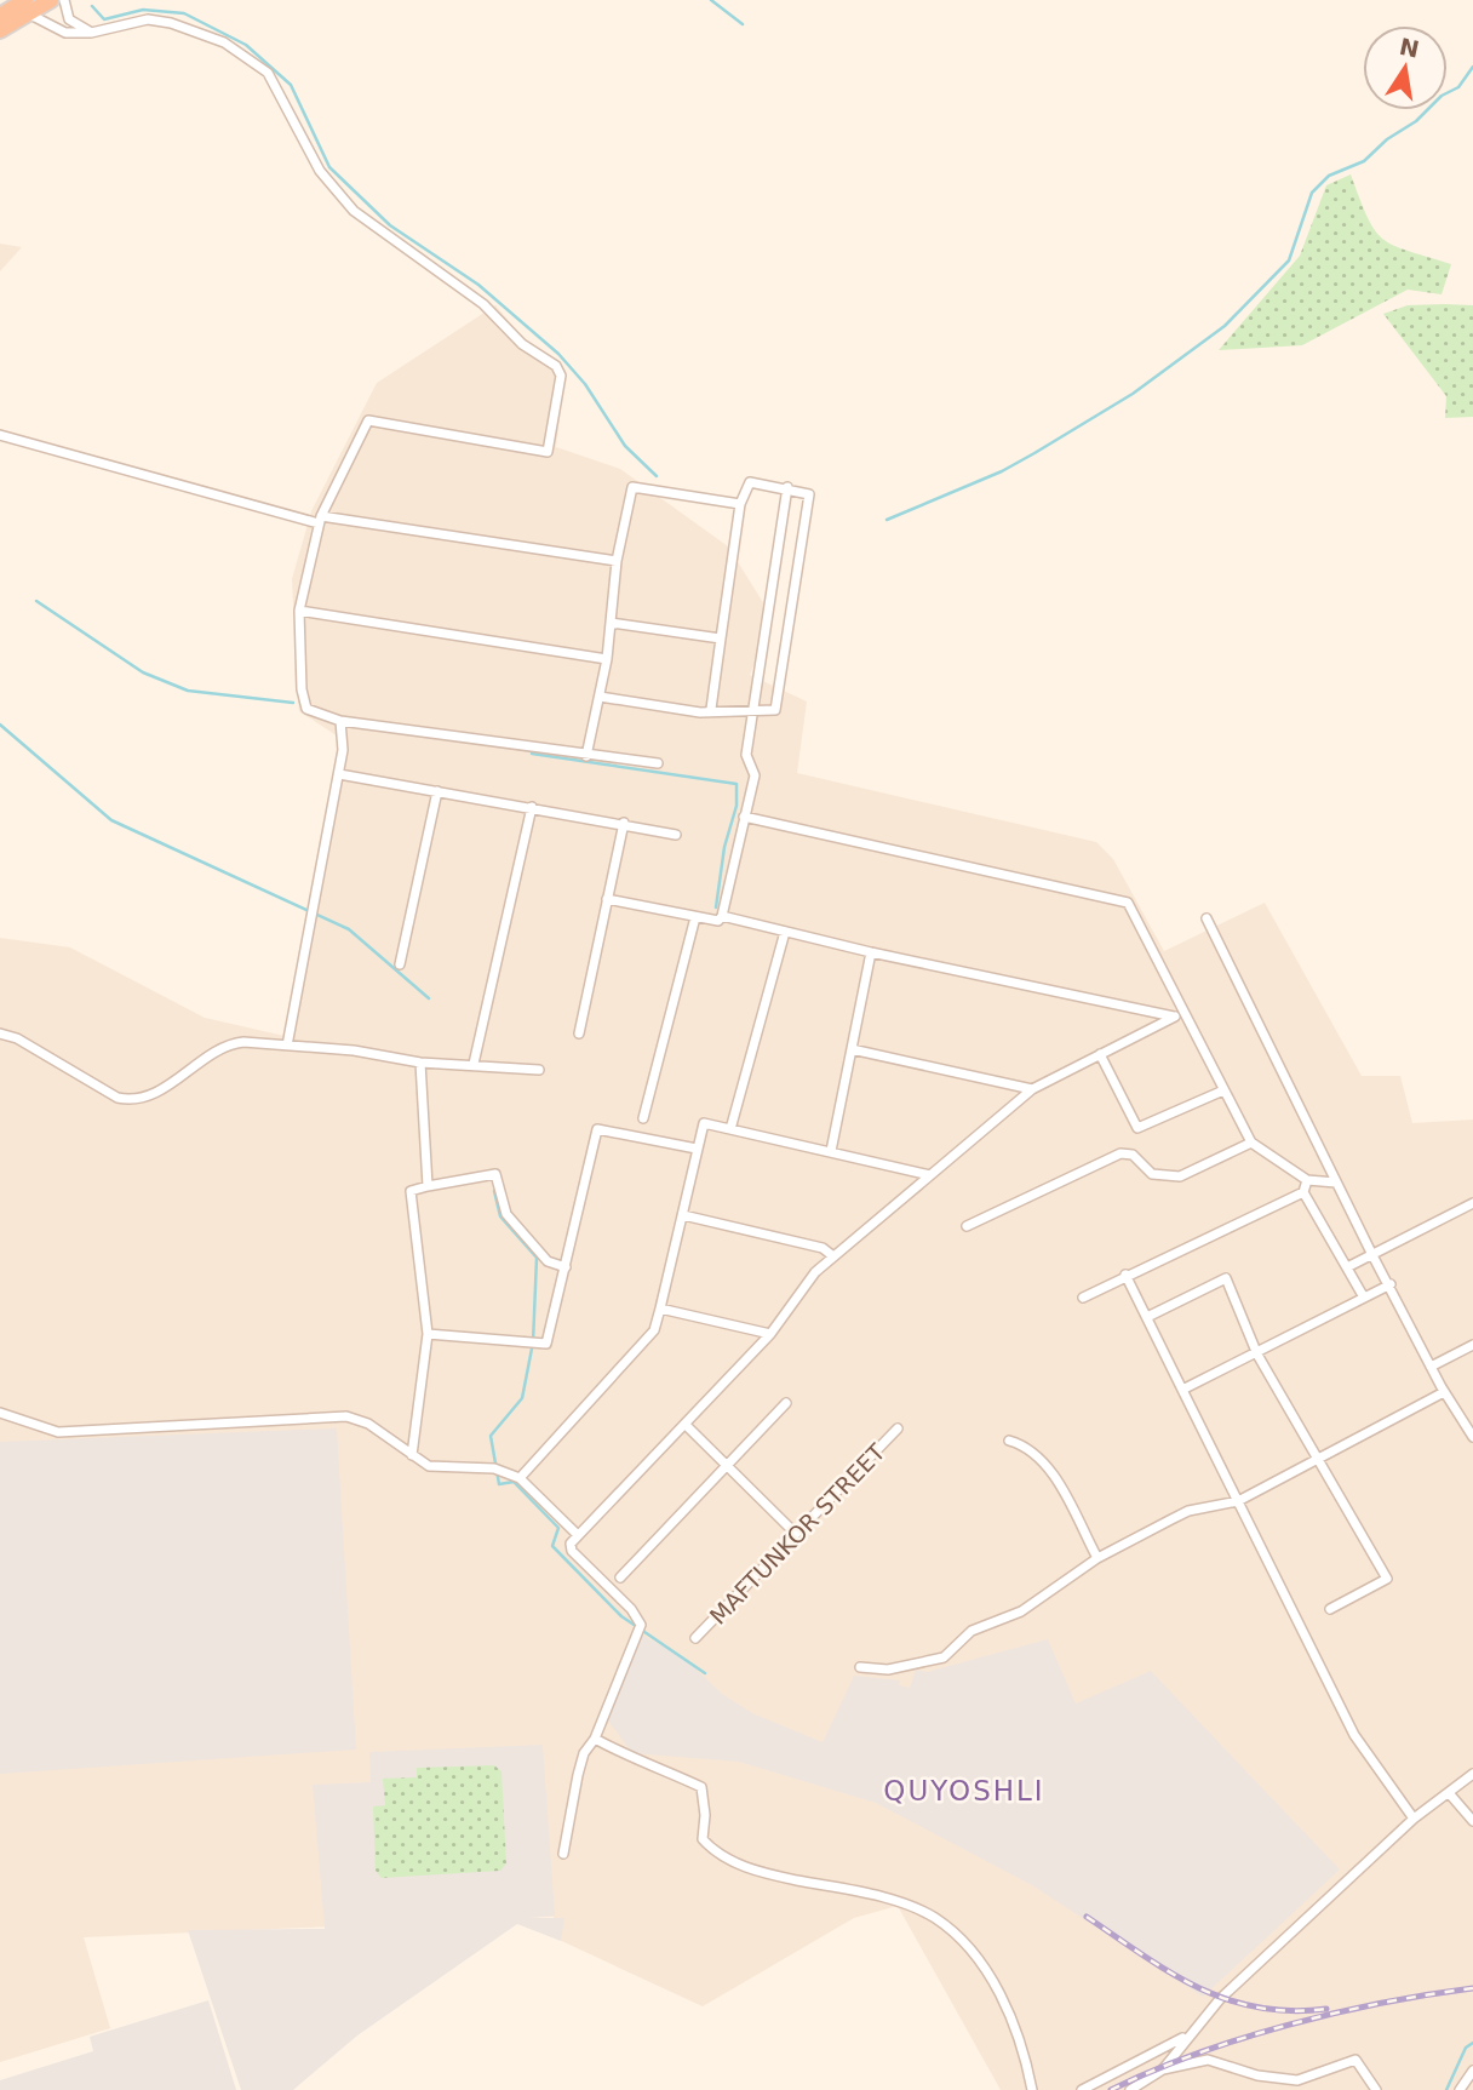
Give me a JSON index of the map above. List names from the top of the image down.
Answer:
{
  "streets": {
    "street": ["MAFTUNKOR STREET"]
  },
  "districts": ["QUYOSHLI"],
  "north": "top"
}
